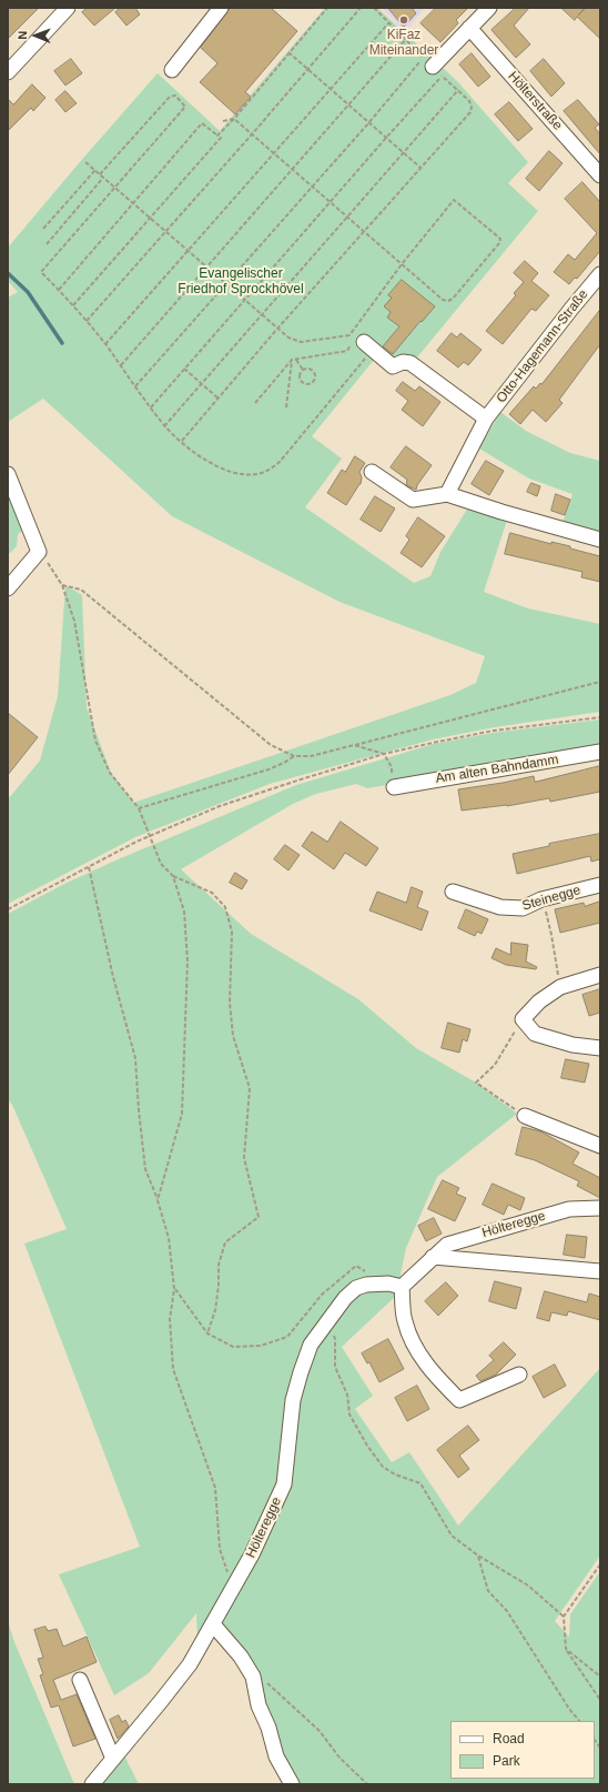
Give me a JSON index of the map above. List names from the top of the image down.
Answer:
{
  "streets": {
    "street": [
      "Hölterstraße",
      "Otto-Hagemann-Straße",
      "Am alten Bahndamm",
      "Steinegge",
      "Hölteregge"
    ]
  },
  "parks": ["Evangelischer Friedhof Sprockhövel"],
  "places": ["KiFaz Miteinander"],
  "legend": ["Road", "Park"],
  "north": "left"
}
